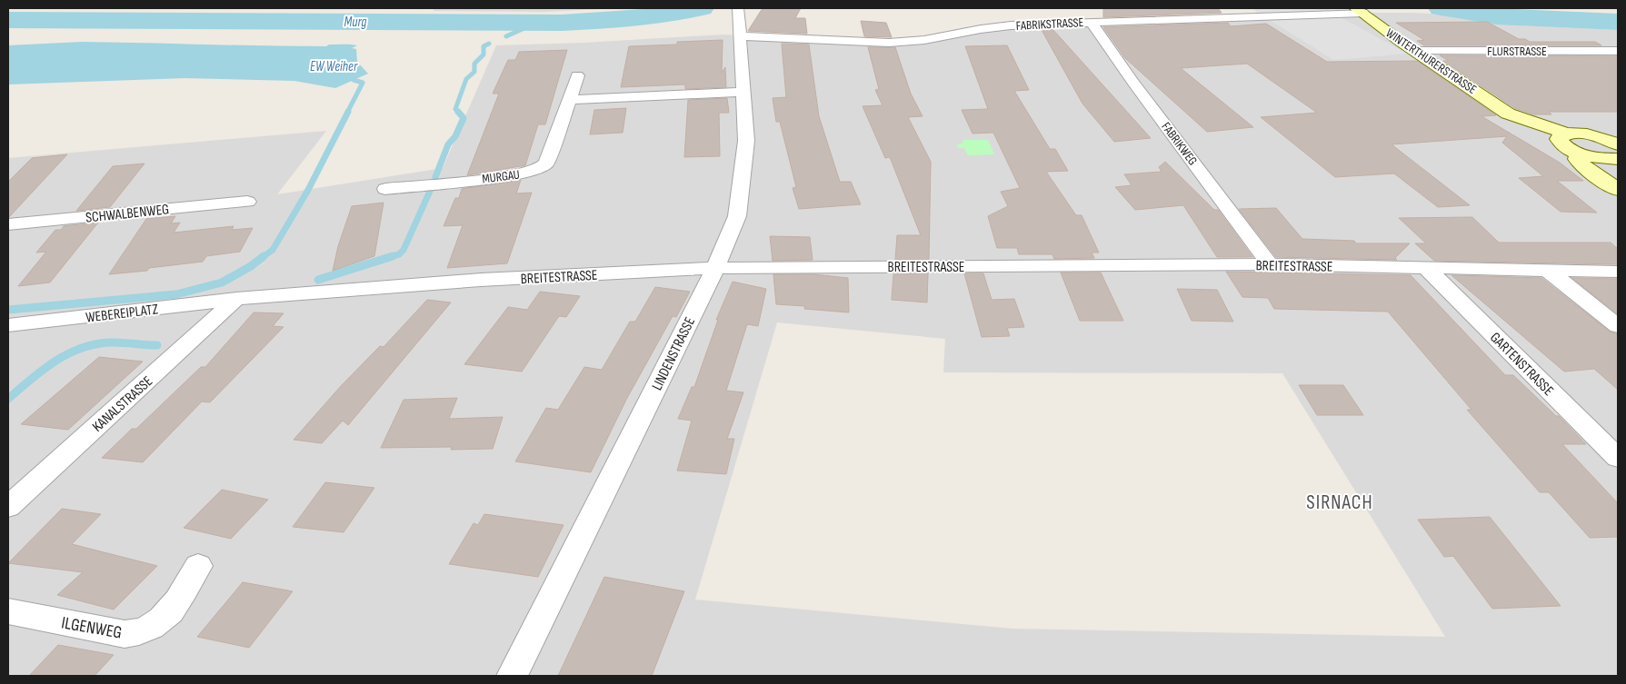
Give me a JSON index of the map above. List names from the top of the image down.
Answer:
{
  "streets": {
    "street": [
      "FABRIKSTRASSE",
      "FLURSTRASSE",
      "WINTERTHURERSTRASSE",
      "FABRIKWEG",
      "MURGAU",
      "SCHWALBENWEG",
      "BREITESTRASSE",
      "WEBEREIPLATZ",
      "LINDENSTRASSE",
      "GARTENSTRASSE",
      "KANALSTRASSE",
      "ILGENWEG"
    ]
  },
  "crossings": [
    ["FABRIKSTRASSE", "WINTERTHURERSTRASSE"],
    ["FABRIKSTRASSE", "FABRIKWEG"],
    ["FABRIKSTRASSE", "LINDENSTRASSE"],
    ["FLURSTRASSE", "WINTERTHURERSTRASSE"],
    ["FABRIKWEG", "BREITESTRASSE"],
    ["BREITESTRASSE", "WEBEREIPLATZ"],
    ["BREITESTRASSE", "LINDENSTRASSE"],
    ["BREITESTRASSE", "GARTENSTRASSE"],
    ["BREITESTRASSE", "KANALSTRASSE"],
    ["WEBEREIPLATZ", "KANALSTRASSE"]
  ],
  "districts": ["SIRNACH"],
  "water": ["Murg", "EW Weiher"]
}
